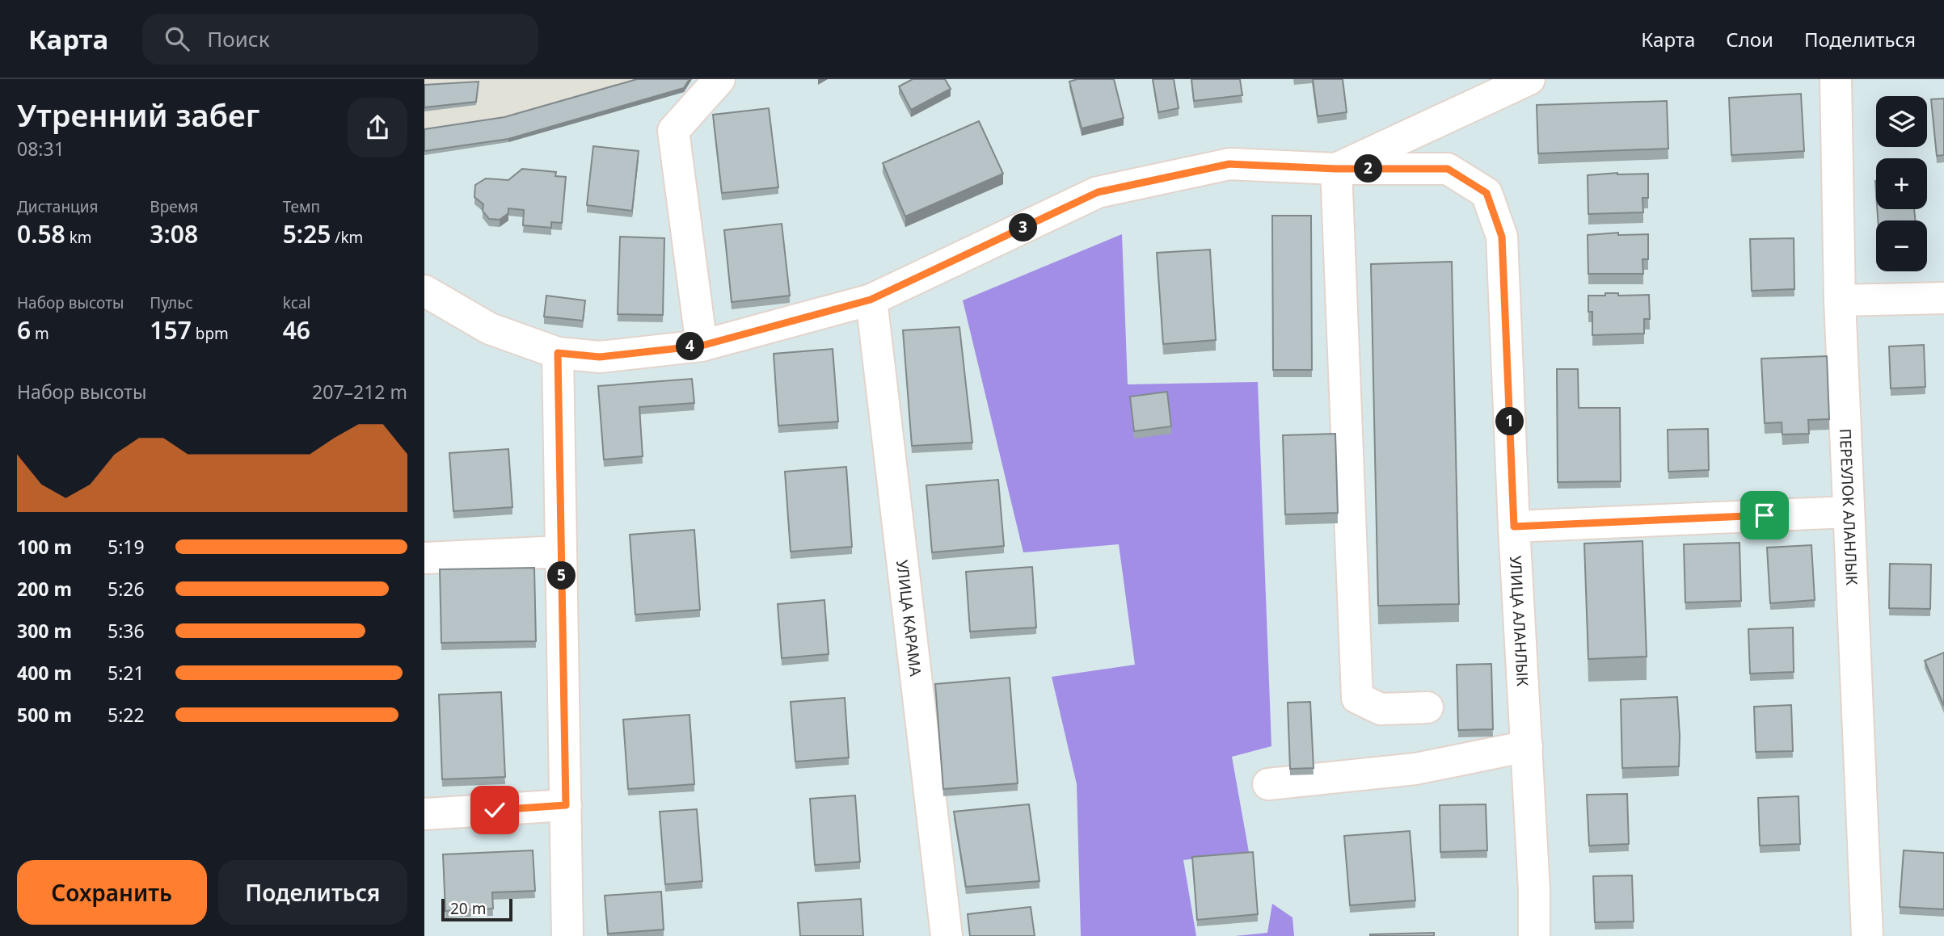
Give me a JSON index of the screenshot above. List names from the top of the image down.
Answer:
{
  "streets": {
    "street": ["ПЕРЕУЛОК АЛАНЛЫК", "УЛИЦА КАРАМА", "УЛИЦА АЛАНЛЫК"]
  },
  "crossings": [
    ["УЛИЦА КАРАМА", "УЛИЦА АЛАНЛЫК"]
  ],
  "scale_bar": "20 m",
  "page": {
    "header": "Карта",
    "search": "Поиск",
    "nav": ["Карта", "Слои", "Поделиться"],
    "heading": ["Утренний забег", "08:31"],
    "map_buttons": ["+", "−"],
    "pins": [
      "2",
      "3",
      "4",
      "1",
      "5"
    ],
    "stats": [
      ["Дистанция", "0.58 km"],
      ["Время", "3:08"],
      ["Темп", "5:25 /km"],
      ["Набор высоты", "6 m"],
      ["Пульс", "157 bpm"],
      ["kcal", "46"]
    ],
    "chart": ["Набор высоты", "207–212 m"],
    "list": [
      {
        "name": "100 m",
        "note": "5:19"
      },
      {
        "name": "200 m",
        "note": "5:26"
      },
      {
        "name": "300 m",
        "note": "5:36"
      },
      {
        "name": "400 m",
        "note": "5:21"
      },
      {
        "name": "500 m",
        "note": "5:22"
      }
    ],
    "buttons": ["Сохранить", "Поделиться"],
    "scale": "20 m"
  }
}
